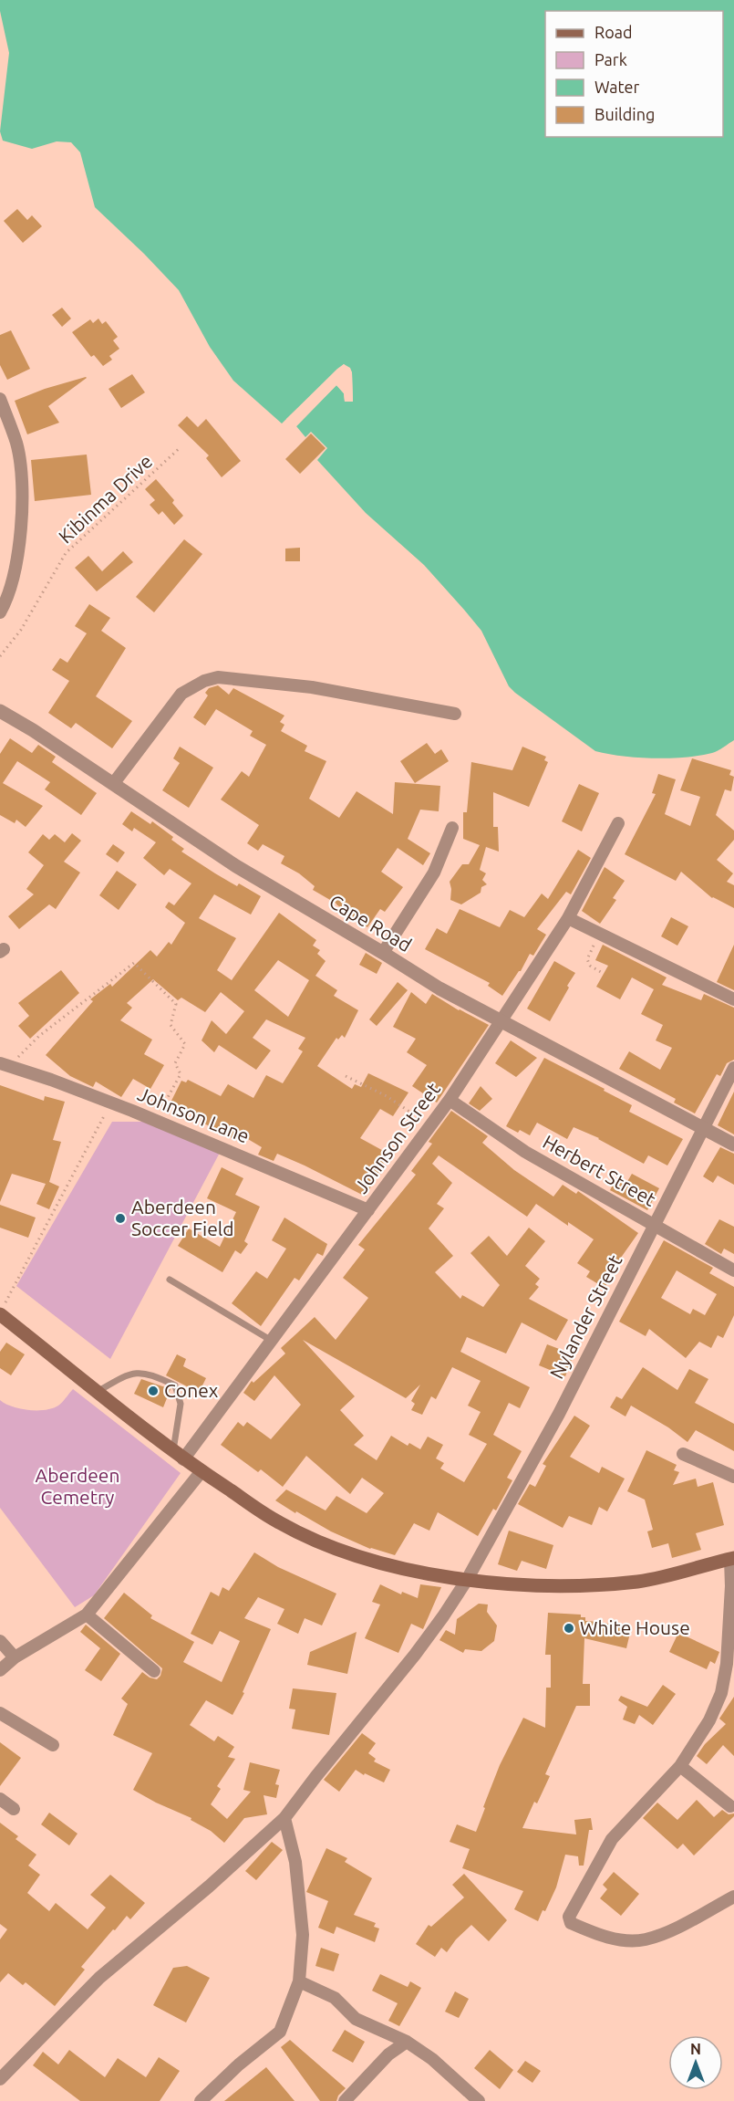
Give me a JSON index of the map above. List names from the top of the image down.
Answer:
{
  "streets": {
    "street": [
      "Cape Road",
      "Johnson Lane",
      "Johnson Street",
      "Herbert Street",
      "Nylander Street"
    ],
    "path": ["Kibinma Drive"]
  },
  "crossings": [
    ["Cape Road", "Johnson Street"],
    ["Cape Road", "Nylander Street"],
    ["Johnson Lane", "Johnson Street"],
    ["Johnson Street", "Herbert Street"],
    ["Herbert Street", "Nylander Street"]
  ],
  "parks": ["Aberdeen Cemetry"],
  "places": ["Aberdeen Soccer Field", "Conex", "White House"],
  "legend": [
    "Road",
    "Park",
    "Water",
    "Building"
  ],
  "north": "top"
}
